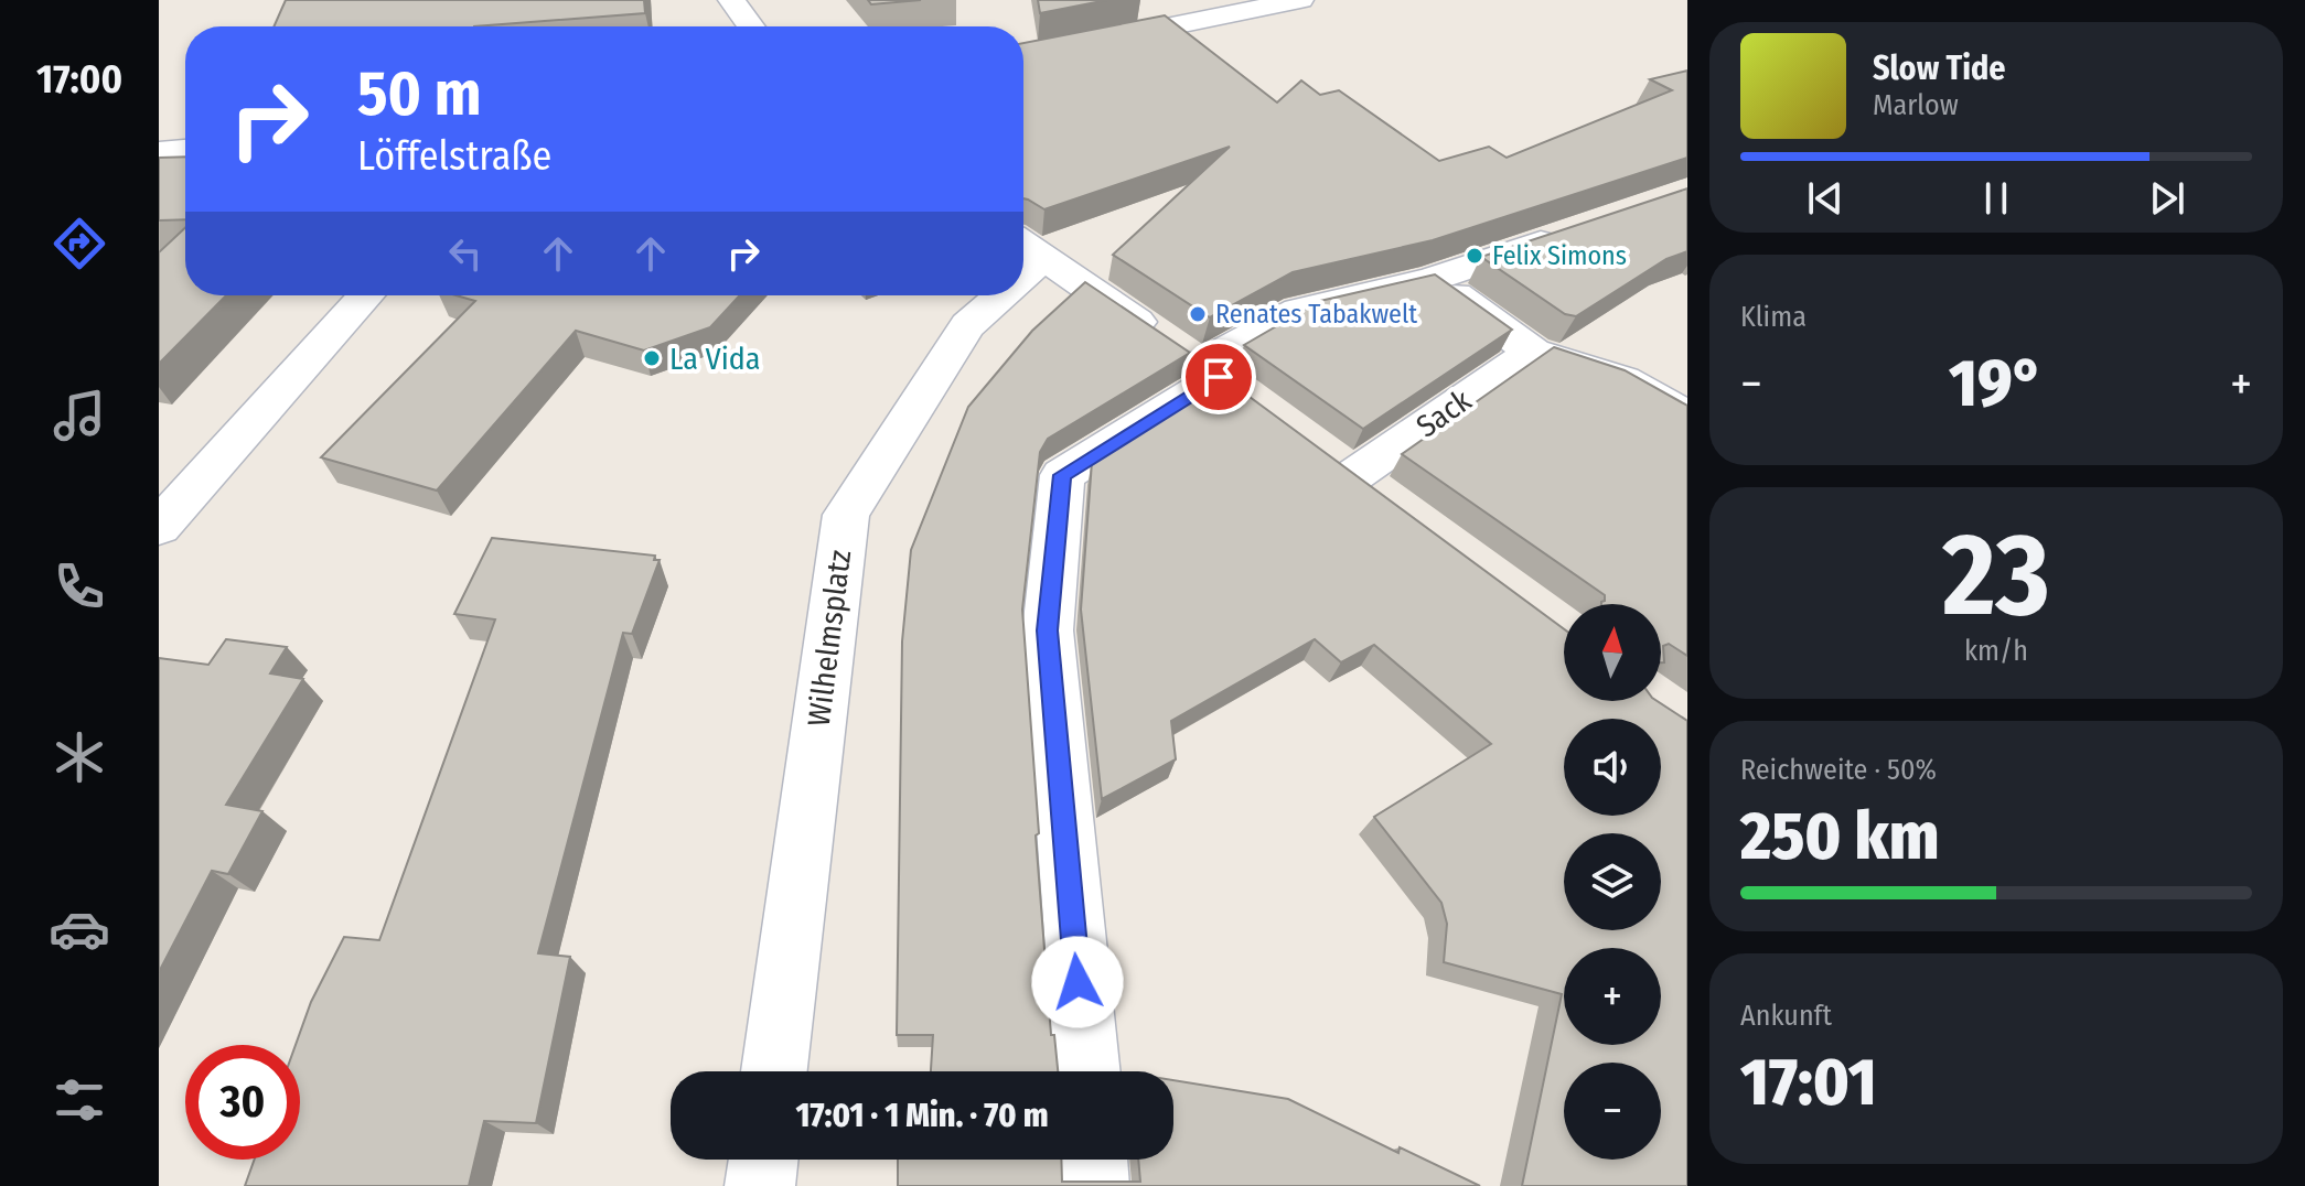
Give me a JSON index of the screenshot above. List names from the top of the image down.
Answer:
{
  "streets": {
    "street": ["Sack", "Wilhelmsplatz"]
  },
  "places": ["Felix Simons", "Renates Tabakwelt", "La Vida"],
  "north": "top",
  "page": {
    "tabs": "17:00",
    "turn": ["50 m", "Löffelstraße"],
    "song": ["Slow Tide", "Marlow"],
    "tile": [
      "Klima",
      ["23", "km/h"],
      ["Reichweite · 50%", "250 km"],
      ["Ankunft", "17:01"]
    ],
    "heat": ["−", "19°", "+"],
    "map_buttons": ["+", "−"],
    "limit": "30",
    "trip": "17:01 · 1 Min. · 70 m"
  }
}
